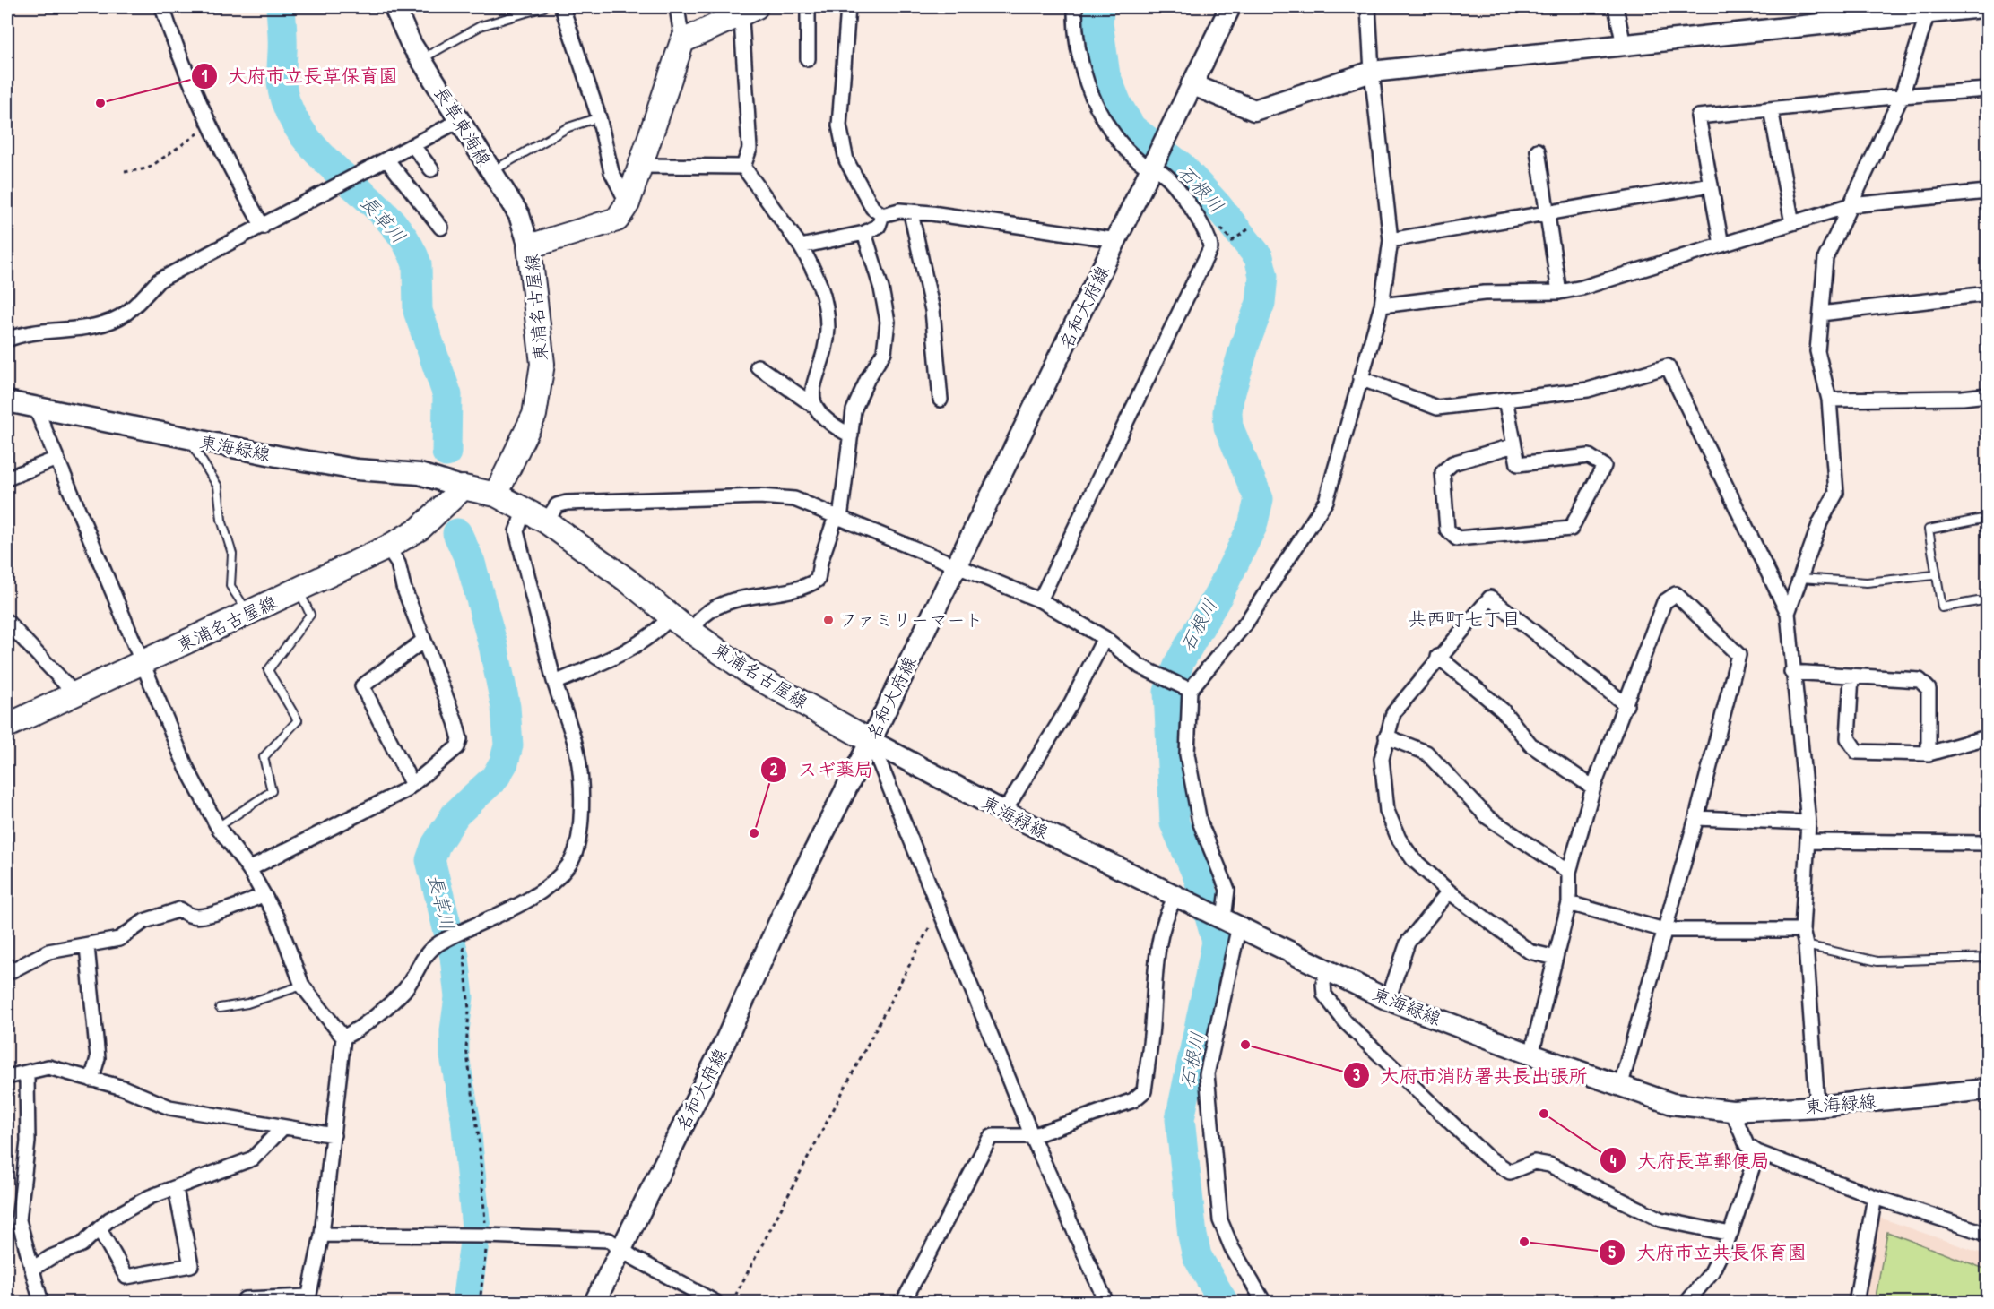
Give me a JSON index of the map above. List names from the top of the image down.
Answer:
{
  "streets": {
    "main road": [
      "長草東海線",
      "東浦名古屋線",
      "名和大府線",
      "東海緑線"
    ]
  },
  "crossings": [
    ["長草東海線", "東浦名古屋線"],
    ["東浦名古屋線", "名和大府線"],
    ["東浦名古屋線", "東海緑線"],
    ["名和大府線", "東海緑線"]
  ],
  "districts": ["共西町七丁目"],
  "water": ["石根川", "長草川"],
  "places": [
    "大府市立長草保育園",
    "ファミリーマート",
    "スギ薬局",
    "大府市消防署共長出張所",
    "大府長草郵便局",
    "大府市立共長保育園"
  ]
}
